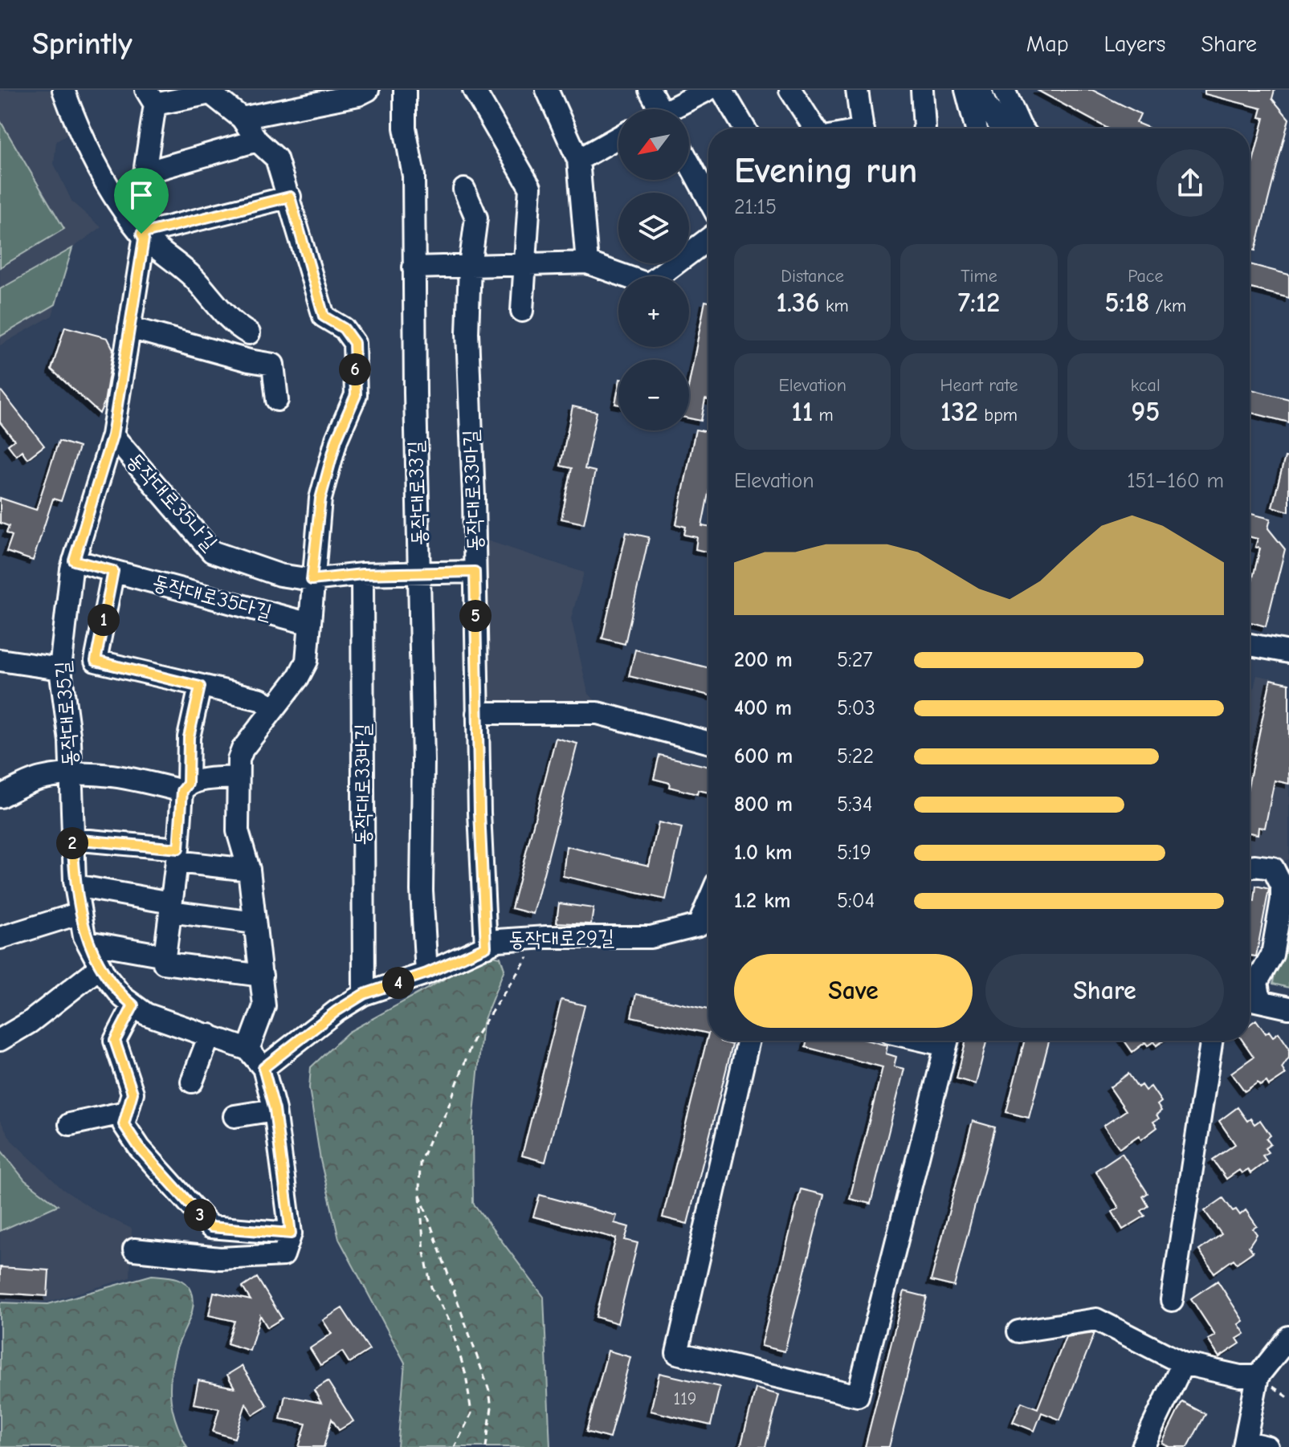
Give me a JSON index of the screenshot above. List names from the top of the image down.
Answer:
{
  "streets": {
    "street": [
      "동작대로33마길",
      "동작대로33길",
      "동작대로35나길",
      "동작대로35다길",
      "동작대로35길",
      "동작대로33바길",
      "동작대로29길"
    ]
  },
  "crossings": [
    ["동작대로33마길", "동작대로29길"],
    ["동작대로33길", "동작대로29길"],
    ["동작대로35나길", "동작대로35길"],
    ["동작대로35다길", "동작대로35길"],
    ["동작대로35길", "동작대로29길"],
    ["동작대로33바길", "동작대로29길"]
  ],
  "house_numbers": ["119"],
  "north": "bottom left",
  "page": {
    "header": "Sprintly",
    "nav": ["Map", "Layers", "Share"],
    "map_buttons": ["+", "−"],
    "heading": ["Evening run", "21:15"],
    "stats": [
      ["Distance", "1.36 km"],
      ["Time", "7:12"],
      ["Pace", "5:18 /km"],
      ["Elevation", "11 m"],
      ["Heart rate", "132 bpm"],
      ["kcal", "95"]
    ],
    "pins": [
      "6",
      "5",
      "1",
      "2",
      "4",
      "3"
    ],
    "chart": ["Elevation", "151–160 m"],
    "list": [
      {
        "name": "200 m",
        "note": "5:27"
      },
      {
        "name": "400 m",
        "note": "5:03"
      },
      {
        "name": "600 m",
        "note": "5:22"
      },
      {
        "name": "800 m",
        "note": "5:34"
      },
      {
        "name": "1.0 km",
        "note": "5:19"
      },
      {
        "name": "1.2 km",
        "note": "5:04"
      }
    ],
    "buttons": ["Save", "Share"]
  }
}
